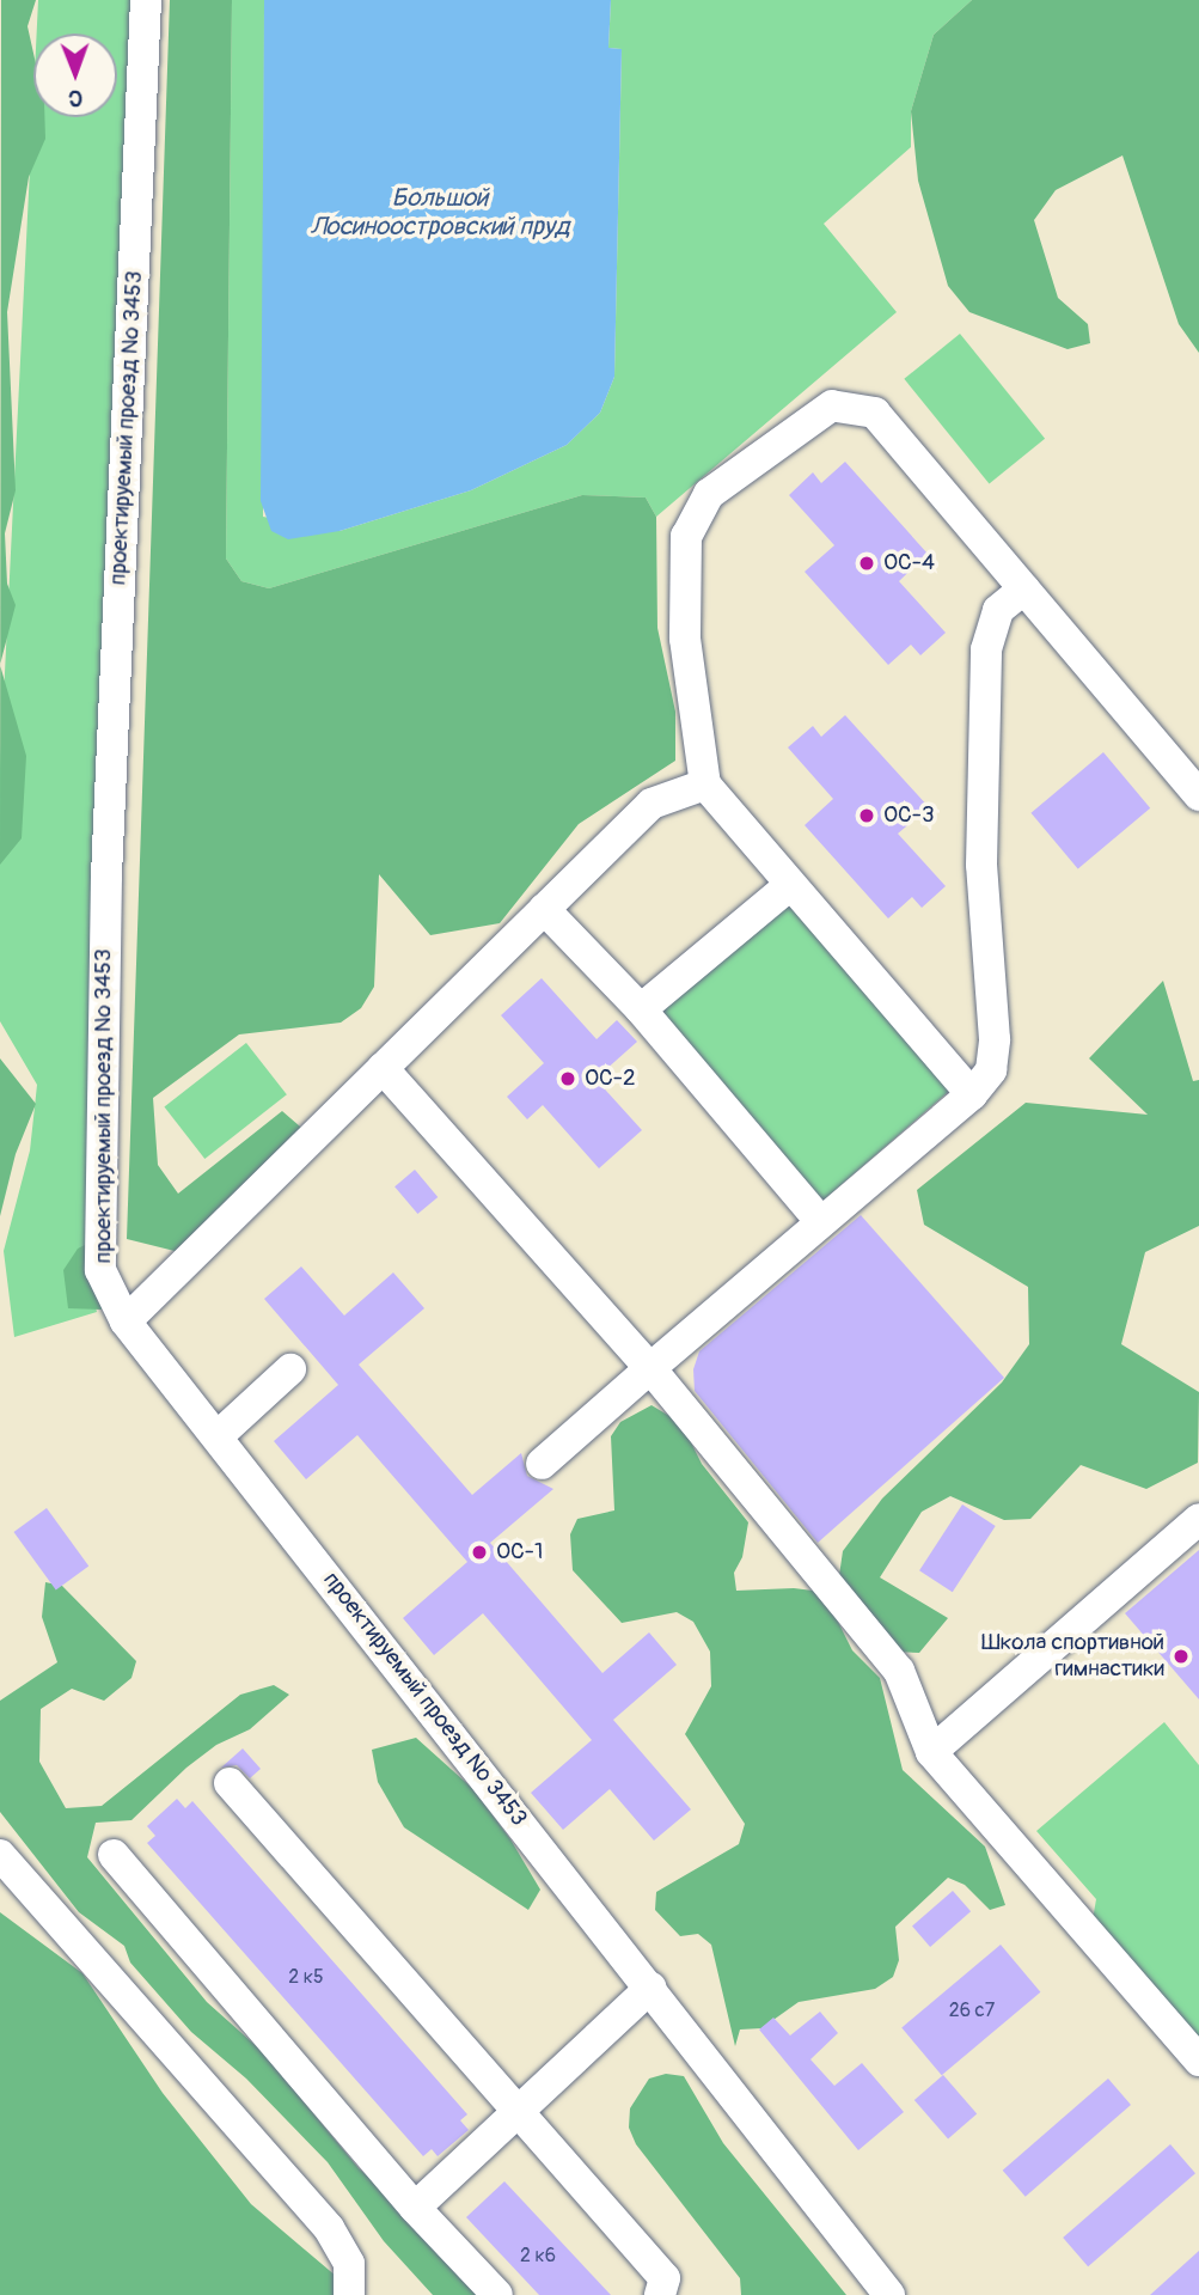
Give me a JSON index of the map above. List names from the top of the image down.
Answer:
{
  "streets": {
    "street": ["проектируемый проезд № 3453"]
  },
  "water": ["Большой Лосиноостровский пруд"],
  "places": [
    "ОС-4",
    "ОС-3",
    "ОС-2",
    "ОС-1",
    "Школа спортивной гимнастики"
  ],
  "house_numbers": ["2 к5", "26 с7", "2 к6"],
  "north": "bottom"
}
